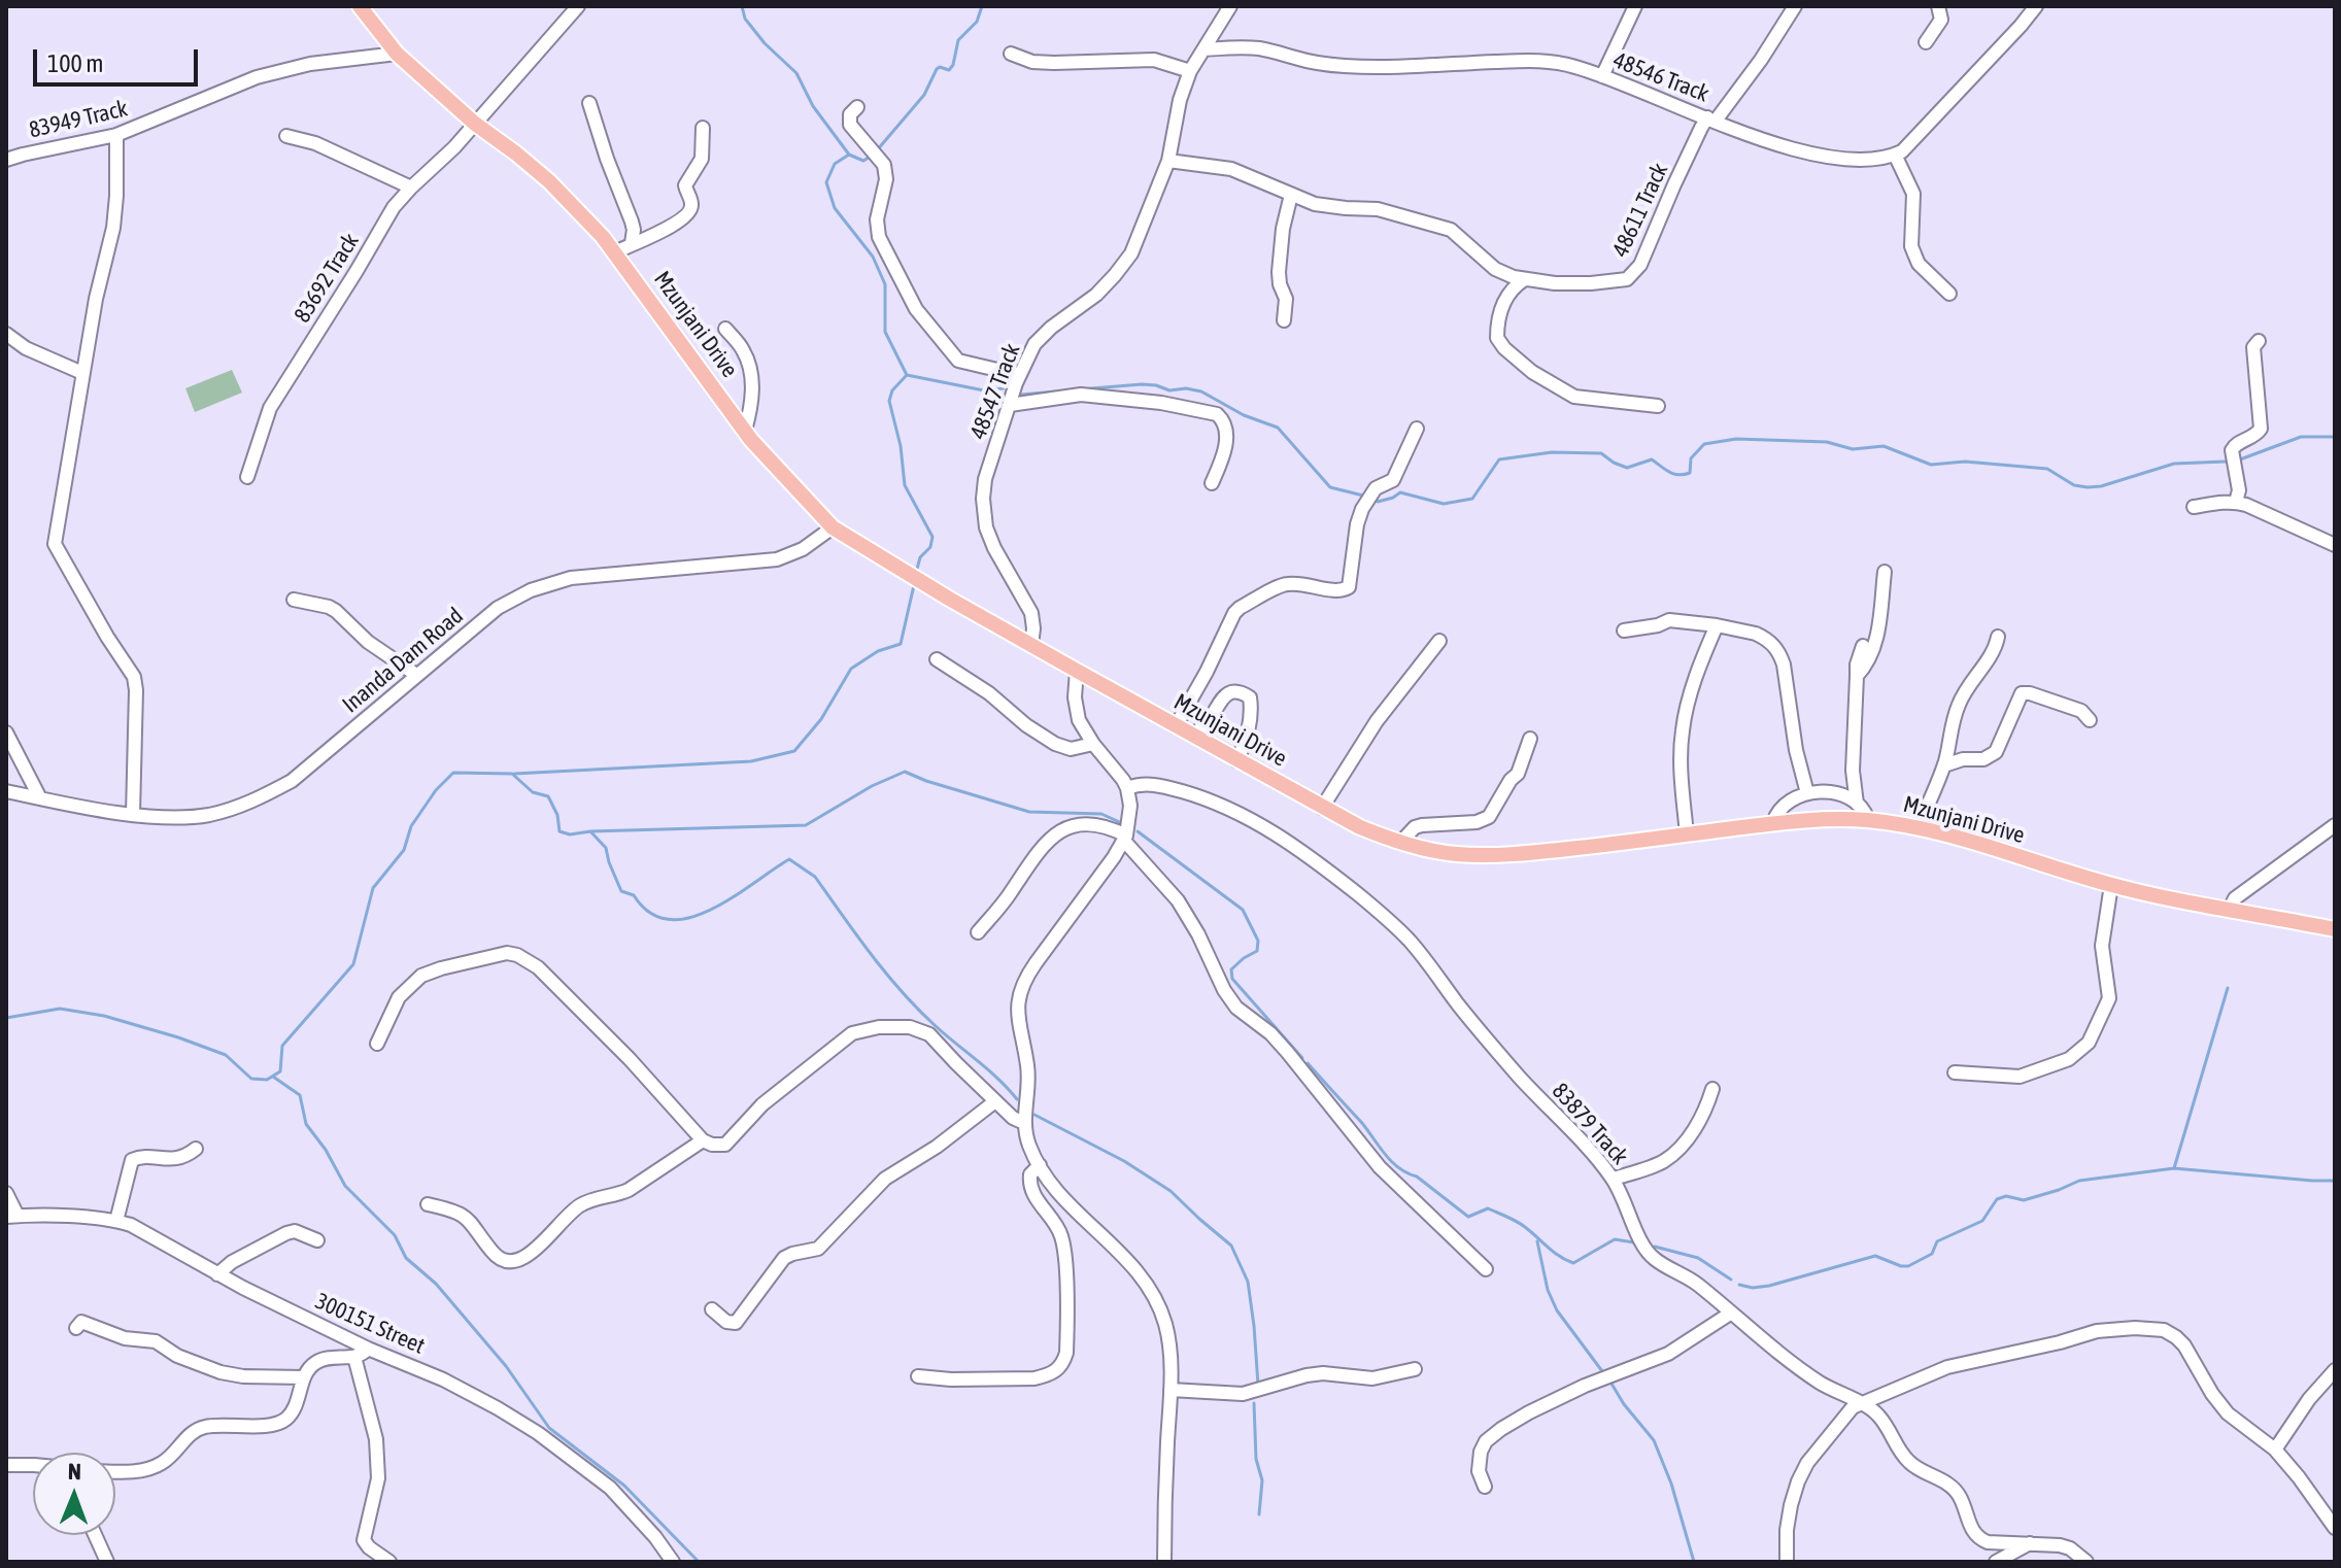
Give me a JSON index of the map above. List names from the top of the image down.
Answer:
{
  "streets": {
    "main road": ["Mzunjani Drive"],
    "street": [
      "48546 Track",
      "83949 Track",
      "48611 Track",
      "83692 Track",
      "48547 Track",
      "Inanda Dam Road",
      "83879 Track",
      "300151 Street"
    ]
  },
  "crossings": [
    ["48546 Track", "48611 Track"],
    ["48546 Track", "48547 Track"],
    ["83949 Track", "Mzunjani Drive"],
    ["48611 Track", "48547 Track"],
    ["83692 Track", "Mzunjani Drive"],
    ["Mzunjani Drive", "48547 Track"],
    ["Mzunjani Drive", "Inanda Dam Road"]
  ],
  "scale_bar": "100 m",
  "north": "top"
}
